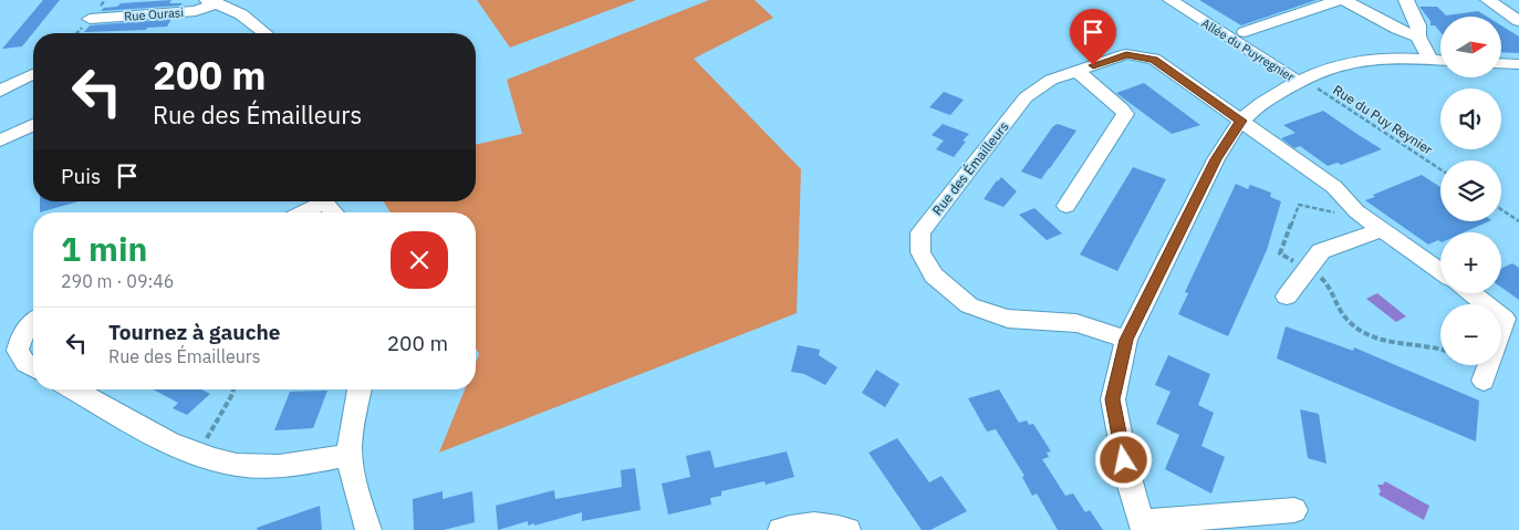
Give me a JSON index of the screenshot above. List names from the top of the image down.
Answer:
{
  "streets": {
    "street": ["Rue Ourasi", "Allée du Puyregnier", "Rue des Émailleurs"],
    "path": ["Rue du Puy Reynier"]
  },
  "crossings": [
    ["Allée du Puyregnier", "Rue du Puy Reynier"]
  ],
  "north": "right",
  "page": {
    "map_buttons": ["+", "−"],
    "turn": ["200 m", "Rue des Émailleurs"],
    "then": "Puis",
    "heading": ["1 min", "290 m · 09:46"],
    "list": [
      {
        "name": "Tournez à gauche",
        "note": "Rue des Émailleurs",
        "value": "200 m"
      }
    ]
  }
}
